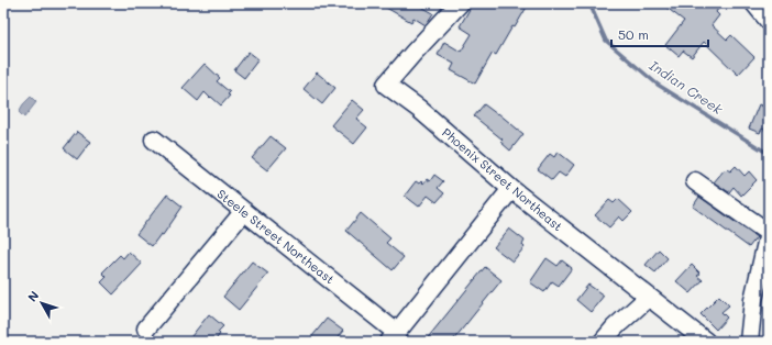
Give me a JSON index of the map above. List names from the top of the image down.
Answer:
{
  "streets": {
    "street": ["Phoenix Street Northeast", "Steele Street Northeast"]
  },
  "water": ["Indian Creek"],
  "scale_bar": "50 m",
  "north": "top left"
}
